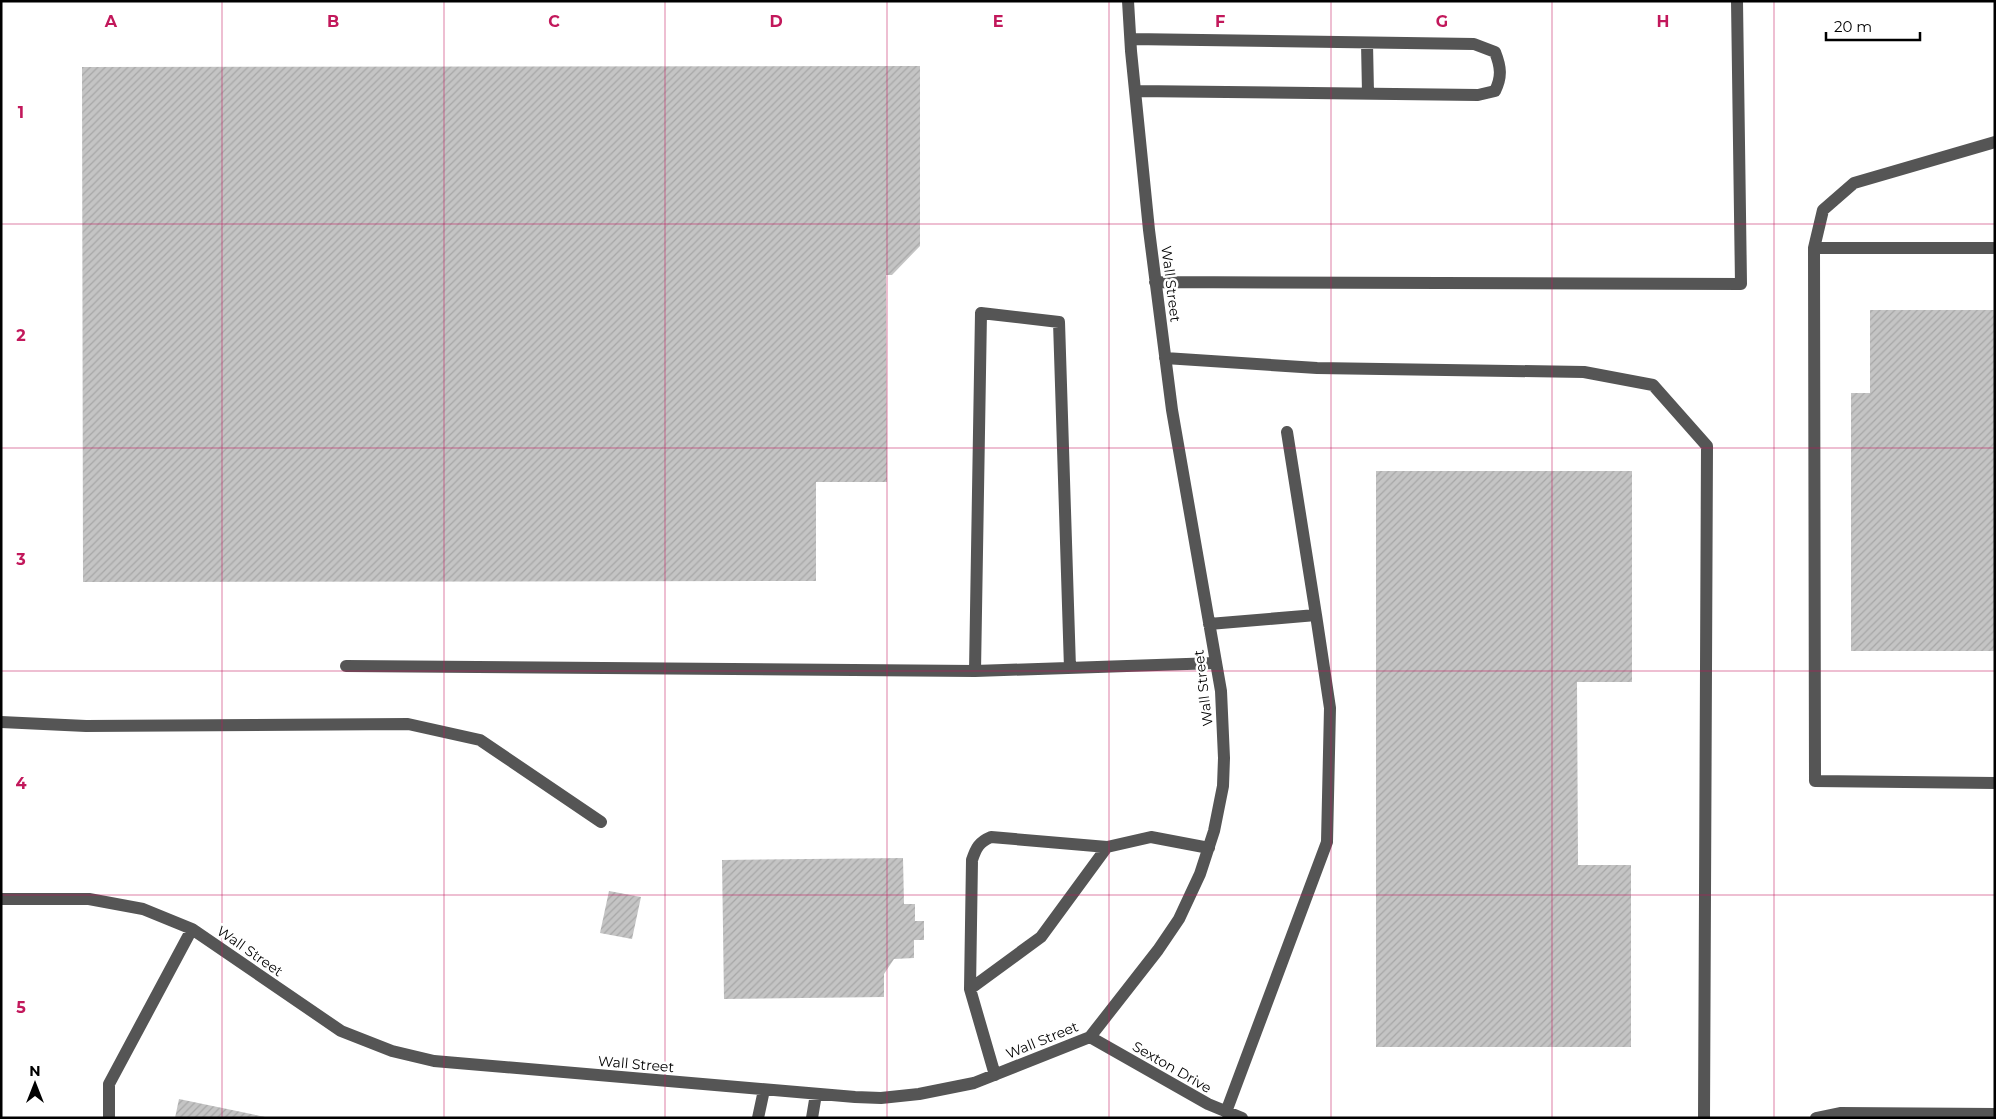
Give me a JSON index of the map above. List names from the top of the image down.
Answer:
{
  "streets": {
    "street": ["Wall Street", "Sexton Drive"]
  },
  "crossings": [
    ["Wall Street", "Sexton Drive"]
  ],
  "scale_bar": "20 m",
  "north": "top",
  "grid": {
    "columns": [
      "A",
      "B",
      "C",
      "D",
      "E",
      "F",
      "G",
      "H"
    ],
    "rows": [
      "1",
      "2",
      "3",
      "4",
      "5"
    ]
  }
}
